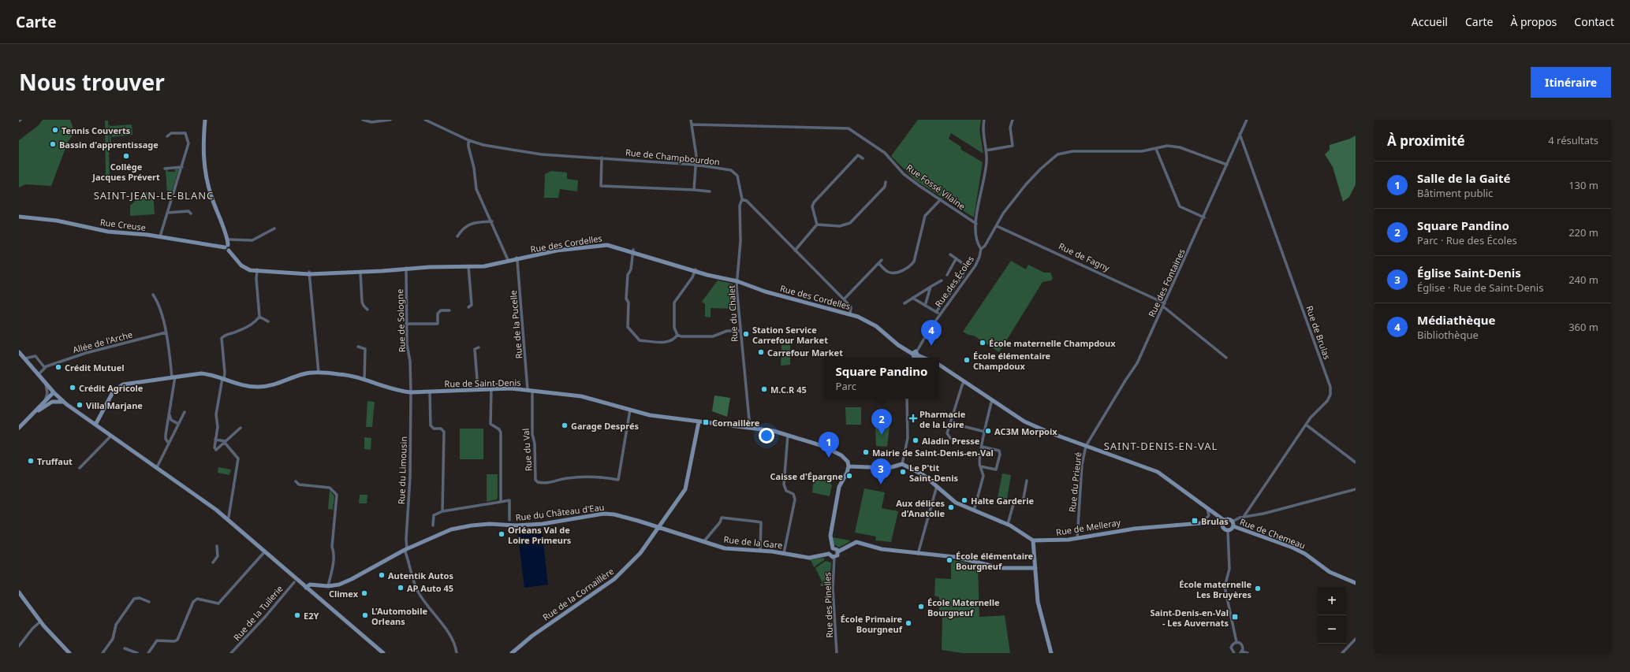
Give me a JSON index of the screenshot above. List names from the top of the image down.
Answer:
{
  "streets": {
    "street": [
      "Rue de Champbourdon",
      "Rue Fossé Vilaine",
      "Rue Creuse",
      "Rue des Cordelles",
      "Rue de Fagny",
      "Rue des Écoles",
      "Rue des Fontaines",
      "Rue du Chalet",
      "Rue de Sologne",
      "Rue de la Pucelle",
      "Rue de Brulas",
      "Allée de l'Arche",
      "Rue de Saint-Denis",
      "Rue du Val",
      "Rue du Limousin",
      "Rue du Prieuré",
      "Rue du Château d'Eau",
      "Rue de Melleray",
      "Rue de Chemeau",
      "Rue de la Gare",
      "Rue de la Cornaillère",
      "Rue des Pinelles",
      "Rue de la Tuilerie"
    ]
  },
  "crossings": [
    ["Rue de Champbourdon", "Rue du Chalet"],
    ["Rue Creuse", "Rue des Cordelles"],
    ["Rue des Cordelles", "Rue du Chalet"],
    ["Rue des Cordelles", "Rue de Sologne"],
    ["Rue des Cordelles", "Rue de la Pucelle"],
    ["Rue de Fagny", "Rue des Écoles"],
    ["Rue de Fagny", "Rue des Fontaines"],
    ["Rue des Écoles", "Rue des Fontaines"],
    ["Rue des Fontaines", "Rue de Brulas"],
    ["Rue des Fontaines", "Rue du Prieuré"],
    ["Rue du Chalet", "Rue de Saint-Denis"],
    ["Rue de Sologne", "Rue de Saint-Denis"],
    ["Rue de Sologne", "Rue du Limousin"],
    ["Rue de la Pucelle", "Rue de Saint-Denis"],
    ["Rue de la Pucelle", "Rue du Val"],
    ["Rue de Saint-Denis", "Rue du Val"],
    ["Rue de Saint-Denis", "Rue du Limousin"],
    ["Rue de Saint-Denis", "Rue de la Cornaillère"],
    ["Rue du Limousin", "Rue du Château d'Eau"],
    ["Rue du Prieuré", "Rue de Melleray"],
    ["Rue du Château d'Eau", "Rue de la Gare"],
    ["Rue du Château d'Eau", "Rue de la Cornaillère"],
    ["Rue de Melleray", "Rue de Chemeau"],
    ["Rue de la Gare", "Rue de la Cornaillère"],
    ["Rue de la Gare", "Rue des Pinelles"]
  ],
  "districts": ["SAINT-JEAN-LE-BLANC", "SAINT-DENIS-EN-VAL"],
  "places": {
    "other": [
      "Tennis Couverts",
      "Bassin d'apprentissage",
      "Collège Jacques Prévert",
      "Station Service Carrefour Market",
      "École maternelle Champdoux",
      "Carrefour Market",
      "École élémentaire Champdoux",
      "Crédit Mutuel",
      "Crédit Agricole",
      "M.C.R 45",
      "Villa Marjane",
      "Garage Després",
      "AC3M Morpoix",
      "Aladin Presse",
      "Mairie de Saint-Denis-en-Val",
      "Truffaut",
      "Le P'tit Saint-Denis",
      "Caisse d'Épargne",
      "Halte Garderie",
      "Aux délices d'Anatolie",
      "Orléans Val de Loire Primeurs",
      "École élémentaire Bourgneuf",
      "Autentik Autos",
      "AP Auto 45",
      "École maternelle Les Bruyères",
      "Climex",
      "École Maternelle Bourgneuf",
      "E2Y",
      "L’Automobile Orleans",
      "École Primaire Bourgneuf"
    ],
    "health": ["Pharmacie de la Loire"],
    "transit": ["Cornaillère", "Brulas", "Saint-Denis-en-Val - Les Auvernats"]
  },
  "page": {
    "header": "Carte",
    "nav": [
      "Accueil",
      "Carte",
      "À propos",
      "Contact"
    ],
    "title": "Nous trouver",
    "buttons": "Itinéraire",
    "heading": ["À proximité", "4 résultats"],
    "list": [
      {
        "mark": "1",
        "name": "Salle de la Gaité",
        "note": "Bâtiment public",
        "value": "130 m"
      },
      {
        "mark": "2",
        "name": "Square Pandino",
        "note": "Parc · Rue des Écoles",
        "value": "220 m"
      },
      {
        "mark": "3",
        "name": "Église Saint-Denis",
        "note": "Église · Rue de Saint-Denis",
        "value": "240 m"
      },
      {
        "mark": "4",
        "name": "Médiathèque",
        "note": "Bibliothèque",
        "value": "360 m"
      }
    ],
    "pins": [
      "4",
      "2",
      "1",
      "3"
    ],
    "popup": ["Square Pandino", "Parc"],
    "map_buttons": ["+", "−"]
  }
}
